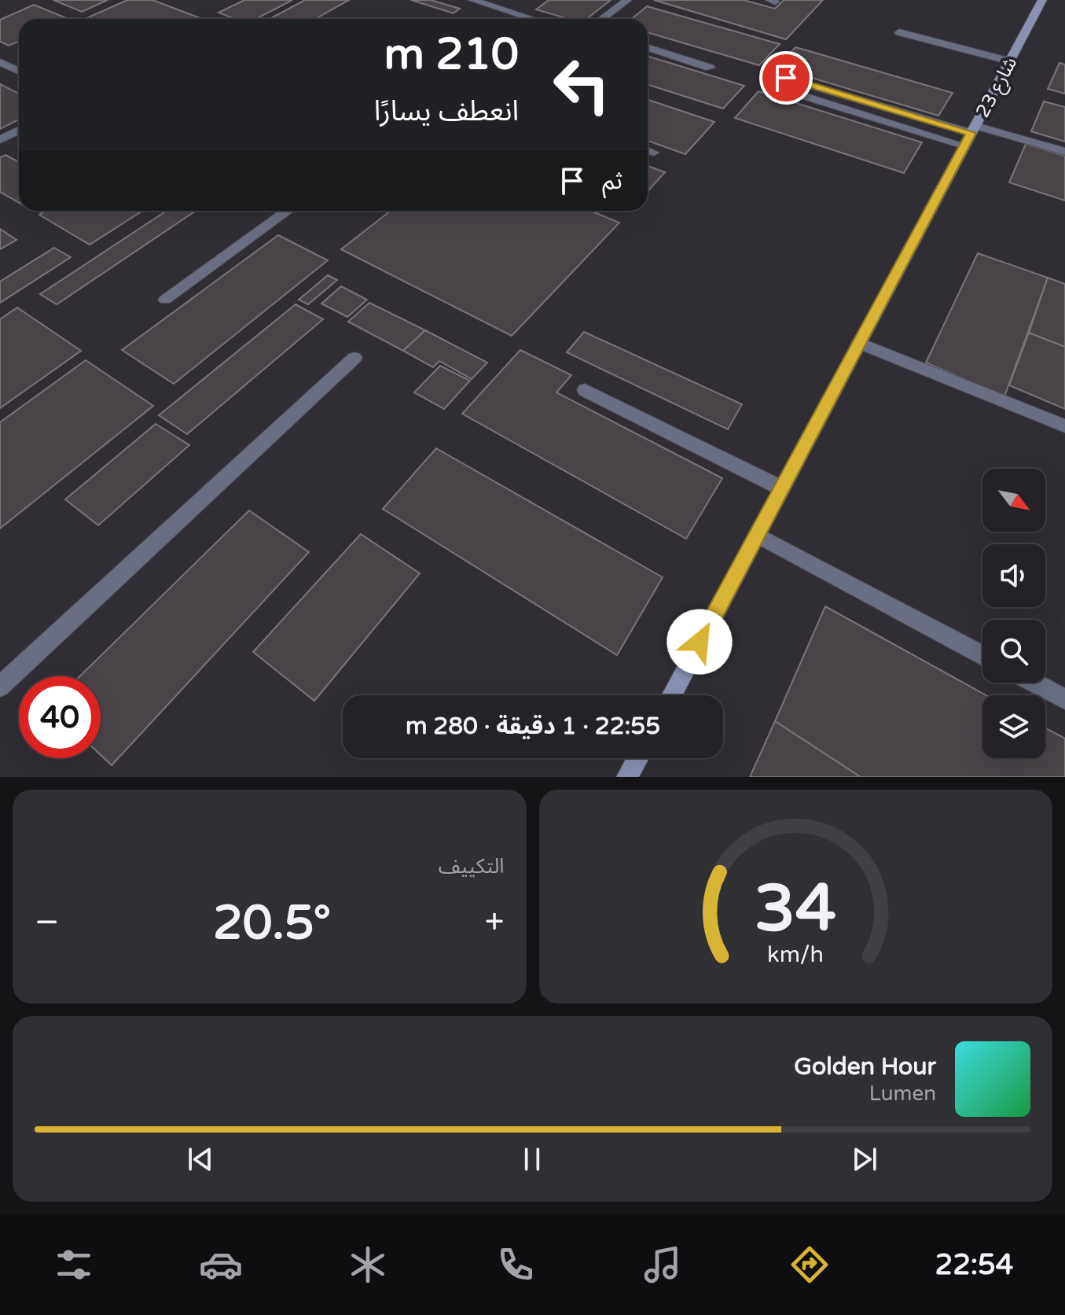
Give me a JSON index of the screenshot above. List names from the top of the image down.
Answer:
{
  "streets": {
    "street": ["شارع 23"]
  },
  "north": "bottom right",
  "page": {
    "turn": ["210 m", "انعطف يسارًا"],
    "then": "ثم",
    "limit": "40",
    "trip": "22:55 · 1 دقيقة · 280 m",
    "tile": "التكييف",
    "heat": ["−", "20.5°", "+"],
    "song": ["Golden Hour", "Lumen"],
    "tabs": "22:54",
    "gauge": ["34", "km/h"]
  }
}
